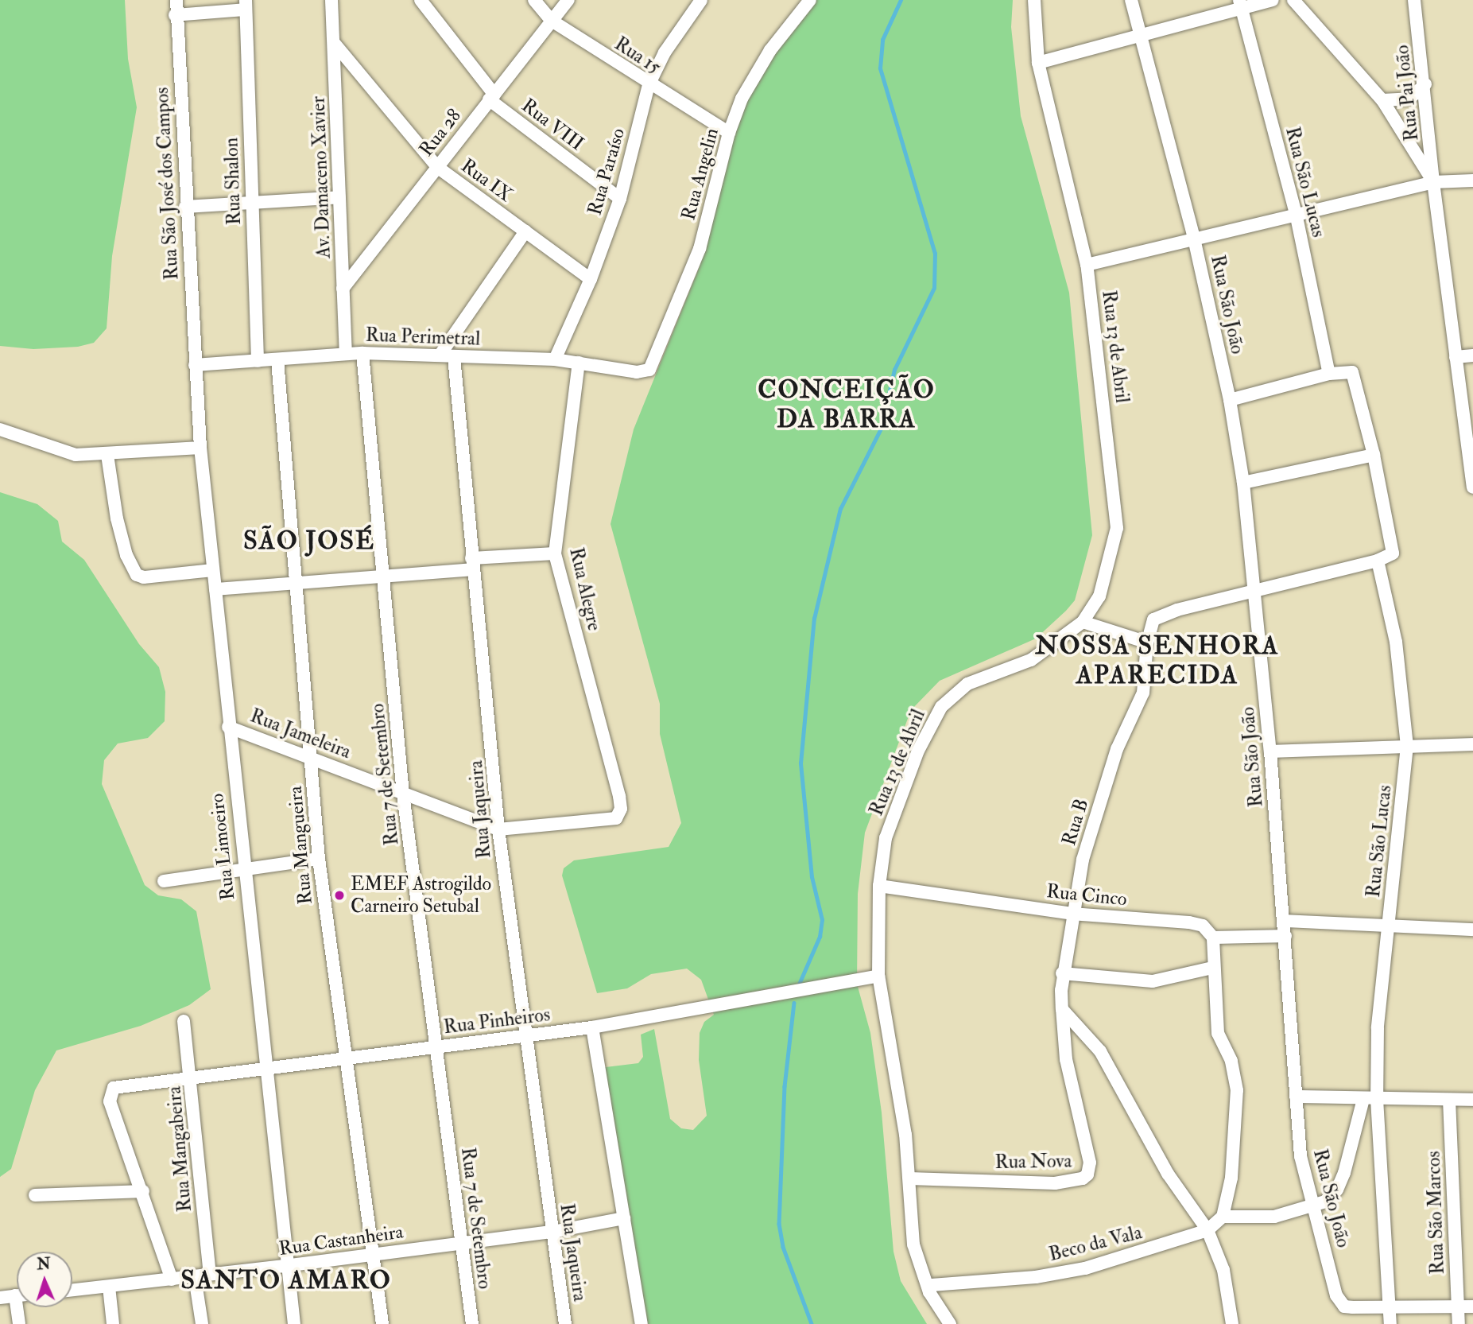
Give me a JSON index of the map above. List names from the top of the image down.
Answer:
{
  "streets": {
    "street": [
      "Rua 15",
      "Rua Pai João",
      "Rua VIII",
      "Rua 28",
      "Rua Paraíso",
      "Rua Angelin",
      "Av. Damaceno Xavier",
      "Rua IX",
      "Rua Shalon",
      "Rua São Lucas",
      "Rua São José dos Campos",
      "Rua São João",
      "Rua Perimetral",
      "Rua 13 de Abril",
      "Rua Alegre",
      "Rua Jameleira",
      "Rua 7 de Setembro",
      "Rua Jaqueira",
      "Rua B",
      "Rua Mangueira",
      "Rua Limoeiro",
      "Rua Cinco",
      "Rua Pinheiros",
      "Rua Mangabeira",
      "Rua Nova",
      "Rua São Marcos",
      "Rua Castanheira",
      "Beco da Vala"
    ]
  },
  "crossings": [
    ["Rua 15", "Rua 28"],
    ["Rua 15", "Rua Paraíso"],
    ["Rua 15", "Rua Angelin"],
    ["Rua VIII", "Rua 28"],
    ["Rua VIII", "Rua Paraíso"],
    ["Rua 28", "Av. Damaceno Xavier"],
    ["Rua 28", "Rua IX"],
    ["Rua Paraíso", "Rua IX"],
    ["Rua Paraíso", "Rua Perimetral"],
    ["Rua Angelin", "Rua Perimetral"],
    ["Av. Damaceno Xavier", "Rua IX"],
    ["Av. Damaceno Xavier", "Rua Perimetral"],
    ["Rua Shalon", "Rua Perimetral"],
    ["Rua São Lucas", "Rua São João"],
    ["Rua São Lucas", "Rua B"],
    ["Rua São José dos Campos", "Rua Perimetral"],
    ["Rua São José dos Campos", "Rua Limoeiro"],
    ["Rua São João", "Rua B"],
    ["Rua Perimetral", "Rua Alegre"],
    ["Rua Perimetral", "Rua 7 de Setembro"],
    ["Rua Perimetral", "Rua Jaqueira"],
    ["Rua Perimetral", "Rua Mangueira"],
    ["Rua Perimetral", "Rua Limoeiro"],
    ["Rua 13 de Abril", "Rua Cinco"],
    ["Rua 13 de Abril", "Rua Pinheiros"],
    ["Rua 13 de Abril", "Rua Nova"],
    ["Rua 13 de Abril", "Beco da Vala"],
    ["Rua Alegre", "Rua Jameleira"],
    ["Rua Jameleira", "Rua 7 de Setembro"],
    ["Rua Jameleira", "Rua Jaqueira"],
    ["Rua Jameleira", "Rua Mangueira"],
    ["Rua Jameleira", "Rua Limoeiro"],
    ["Rua 7 de Setembro", "Rua Pinheiros"],
    ["Rua 7 de Setembro", "Rua Castanheira"],
    ["Rua Jaqueira", "Rua Pinheiros"],
    ["Rua Jaqueira", "Rua Castanheira"],
    ["Rua B", "Rua Cinco"],
    ["Rua B", "Rua Nova"],
    ["Rua Mangueira", "Rua Pinheiros"],
    ["Rua Mangueira", "Rua Castanheira"],
    ["Rua Limoeiro", "Rua Pinheiros"],
    ["Rua Limoeiro", "Rua Castanheira"],
    ["Rua Pinheiros", "Rua Mangabeira"],
    ["Rua Mangabeira", "Rua Castanheira"]
  ],
  "districts": [
    "CONCEIÇÃO DA BARRA",
    "SÃO JOSÉ",
    "NOSSA SENHORA APARECIDA",
    "SANTO AMARO"
  ],
  "places": ["EMEF Astrogildo Carneiro Setubal"],
  "north": "top"
}
